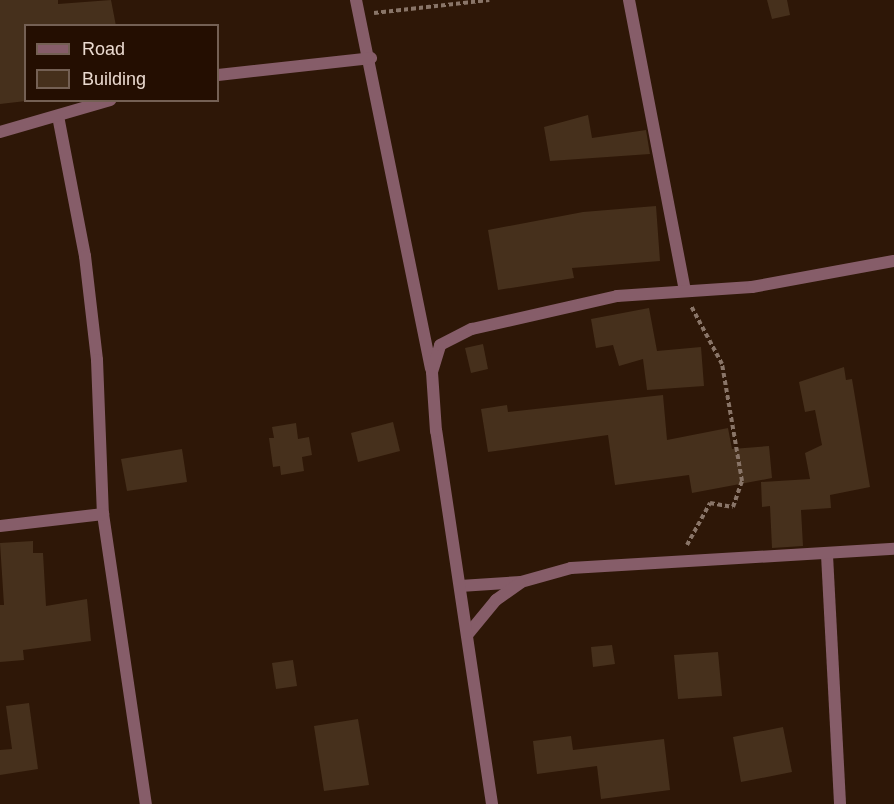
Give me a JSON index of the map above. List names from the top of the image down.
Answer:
{
  "legend": ["Road", "Building"]
}
